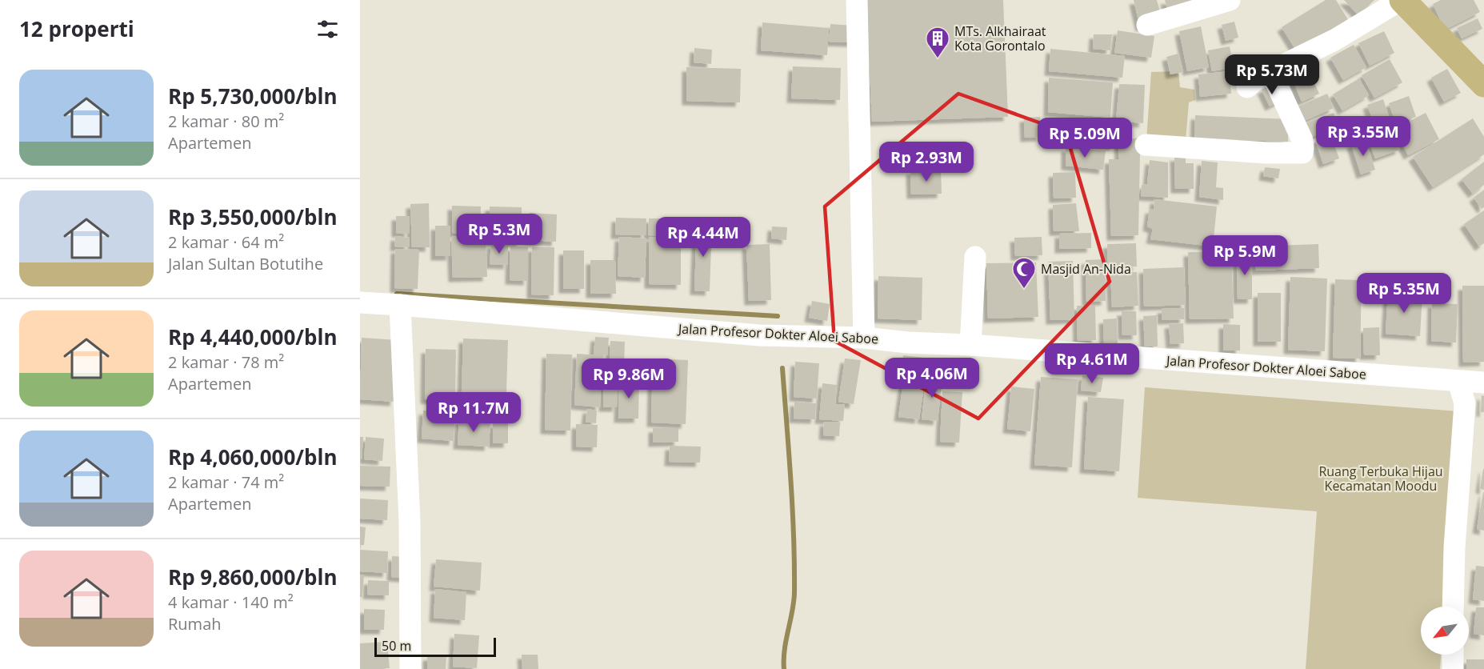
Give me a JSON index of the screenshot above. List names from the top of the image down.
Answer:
{
  "streets": {
    "street": ["Jalan Profesor Dokter Aloei Saboe"]
  },
  "parks": ["Ruang Terbuka Hijau Kecamatan Moodu"],
  "places": {
    "building": ["MTs. Alkhairaat Kota Gorontalo"],
    "mosque": ["Masjid An-Nida"]
  },
  "scale_bar": "50 m",
  "north": "bottom left",
  "page": {
    "heading": "12 properti",
    "price": [
      "Rp 5.73M",
      "Rp 3.55M",
      "Rp 5.09M",
      "Rp 2.93M",
      "Rp 5.3M",
      "Rp 4.44M",
      "Rp 5.9M",
      "Rp 5.35M",
      "Rp 4.61M",
      "Rp 4.06M",
      "Rp 9.86M",
      "Rp 11.7M"
    ],
    "list": [
      {
        "name": "Rp 5,730,000/bln",
        "note": "2 kamar · 80 m² · Apartemen"
      },
      {
        "name": "Rp 3,550,000/bln",
        "note": "2 kamar · 64 m² · Jalan Sultan Botutihe"
      },
      {
        "name": "Rp 4,440,000/bln",
        "note": "2 kamar · 78 m² · Apartemen"
      },
      {
        "name": "Rp 4,060,000/bln",
        "note": "2 kamar · 74 m² · Apartemen"
      },
      {
        "name": "Rp 9,860,000/bln",
        "note": "4 kamar · 140 m² · Rumah"
      }
    ],
    "scale": "50 m"
  }
}
